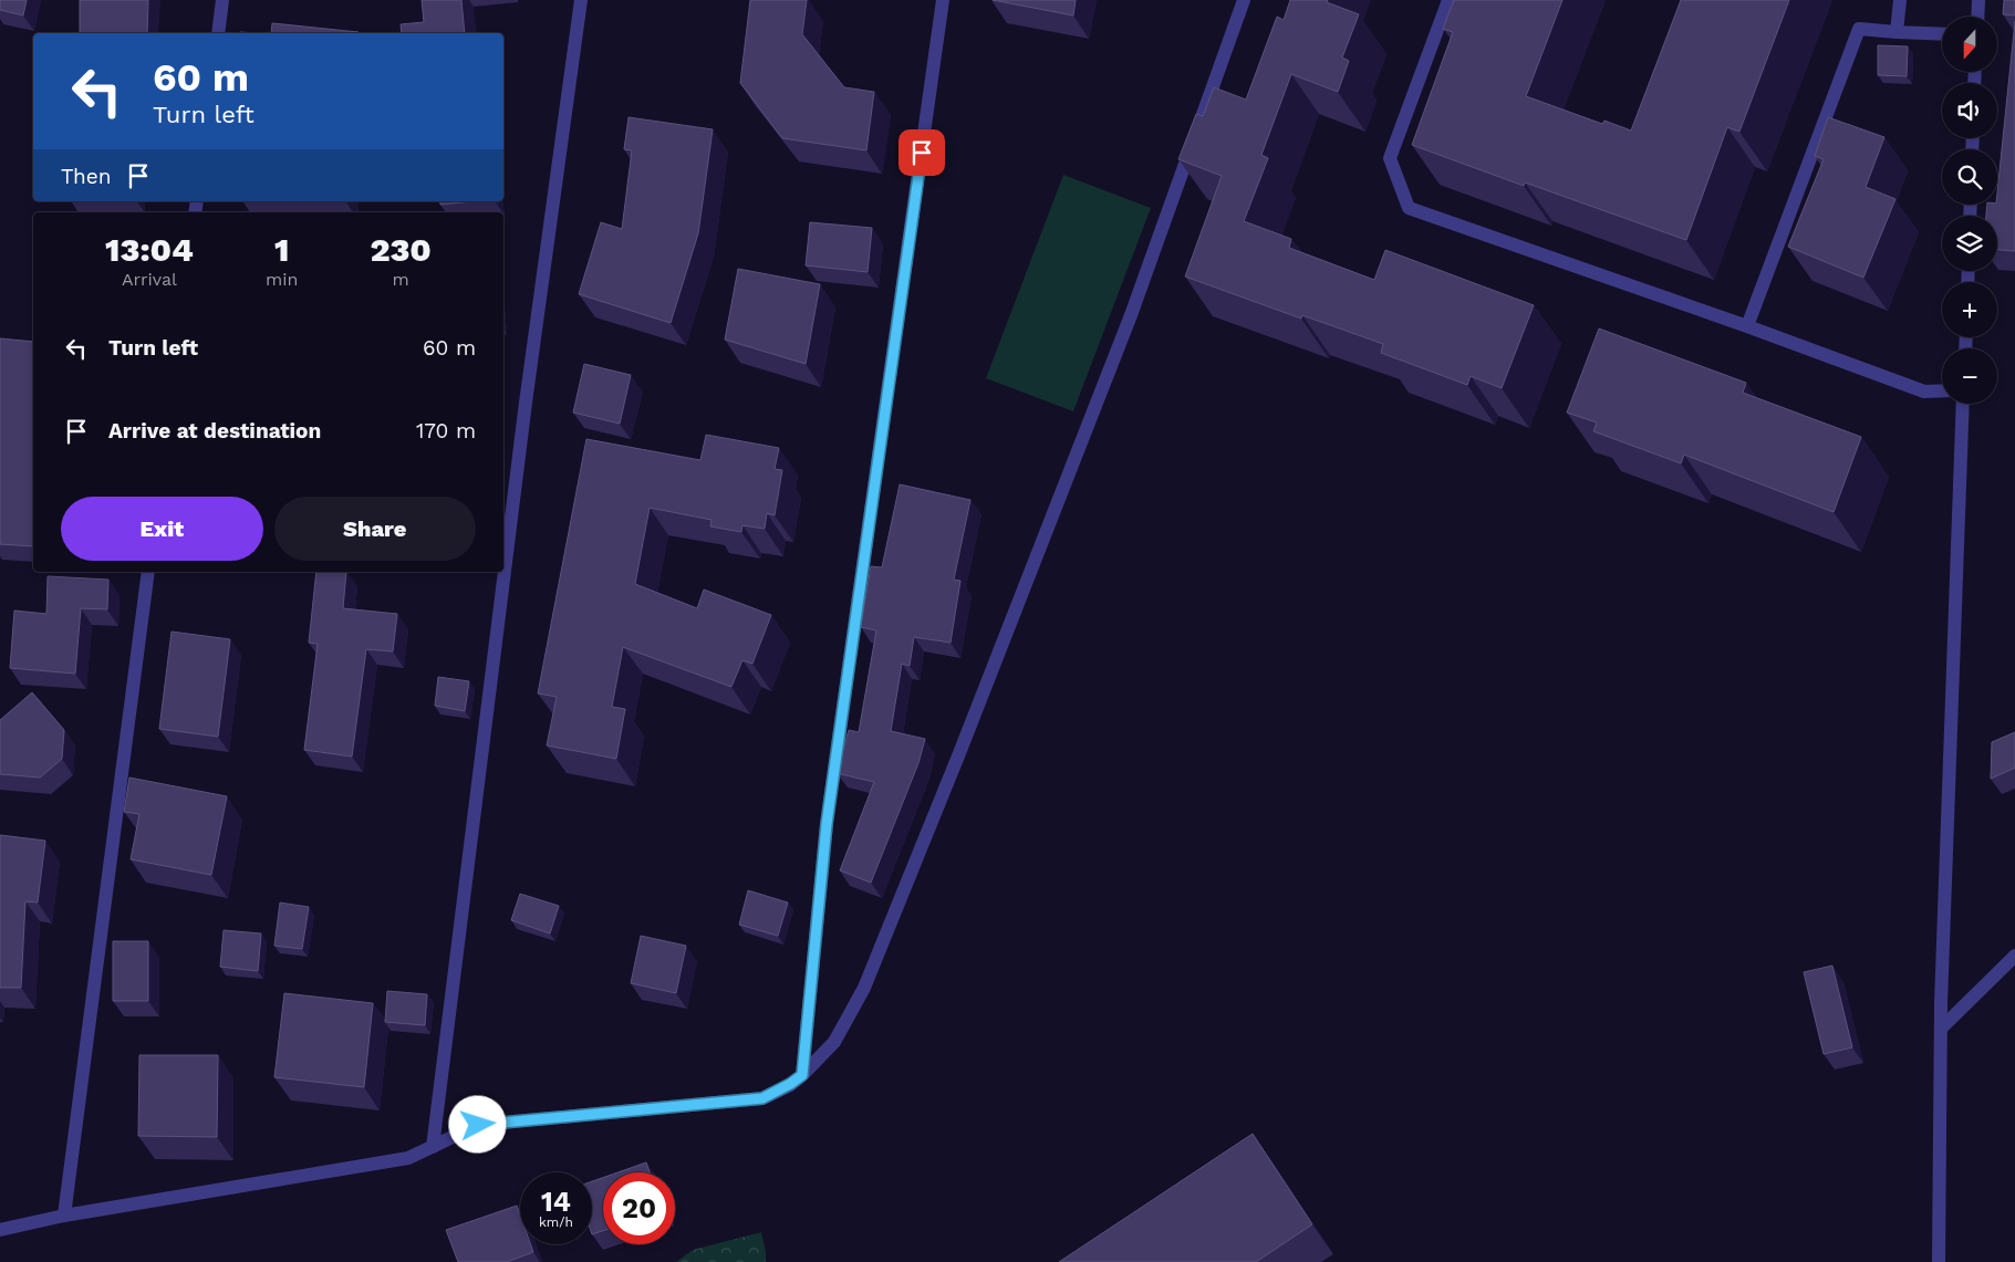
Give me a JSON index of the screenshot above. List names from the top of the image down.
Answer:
{
  "north": "bottom",
  "page": {
    "map_buttons": ["+", "−"],
    "turn": ["60 m", "Turn left"],
    "then": "Then",
    "eta": [
      "13:04",
      "Arrival",
      "1",
      "min",
      "230",
      "m"
    ],
    "list": [
      {
        "name": "Turn left",
        "value": "60 m"
      },
      {
        "name": "Arrive at destination",
        "value": "170 m"
      }
    ],
    "buttons": ["Exit", "Share"],
    "speed": "14 km/h",
    "limit": "20"
  }
}
